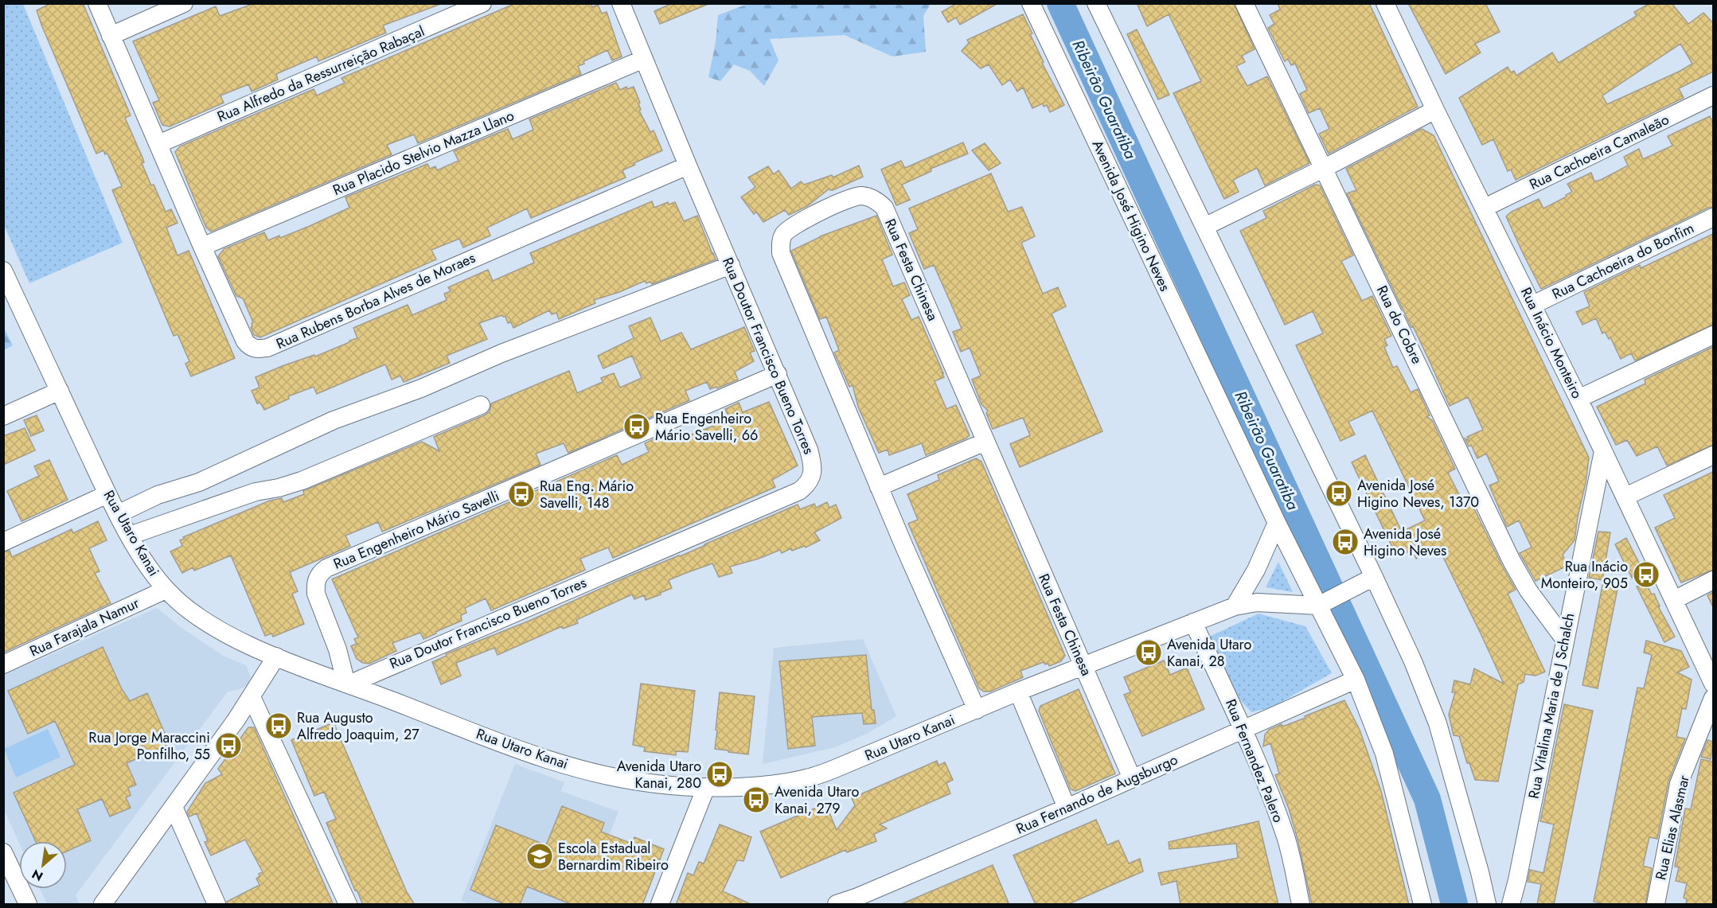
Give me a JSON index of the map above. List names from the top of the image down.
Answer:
{
  "streets": {
    "street": [
      "Rua Alfredo da Ressurreição Rabaçal",
      "Rua Cachoeira Camaleão",
      "Rua Placido Stelvio Mazza Llano",
      "Avenida José Higino Neves",
      "Rua Cachoeira do Bonfim",
      "Rua Festa Chinesa",
      "Rua Rubens Borba Alves de Moraes",
      "Rua do Cobre",
      "Rua Inácio Monteiro",
      "Rua Doutor Francisco Bueno Torres",
      "Rua Engenheiro Mário Savelli",
      "Rua Utaro Kanai",
      "Rua Farajala Namur",
      "Rua Vitalina Maria de J Schalch",
      "Rua Fernandez Palero",
      "Rua Fernando de Augsburgo",
      "Rua Elias Alasmar"
    ]
  },
  "crossings": [
    ["Rua Alfredo da Ressurreição Rabaçal", "Rua Rubens Borba Alves de Moraes"],
    ["Rua Cachoeira Camaleão", "Rua Inácio Monteiro"],
    ["Rua Placido Stelvio Mazza Llano", "Rua Rubens Borba Alves de Moraes"],
    ["Rua Placido Stelvio Mazza Llano", "Rua Doutor Francisco Bueno Torres"],
    ["Avenida José Higino Neves", "Rua Utaro Kanai"],
    ["Avenida José Higino Neves", "Rua Fernando de Augsburgo"],
    ["Rua Cachoeira do Bonfim", "Rua Inácio Monteiro"],
    ["Rua Festa Chinesa", "Rua Utaro Kanai"],
    ["Rua Festa Chinesa", "Rua Fernando de Augsburgo"],
    ["Rua Rubens Borba Alves de Moraes", "Rua Doutor Francisco Bueno Torres"],
    ["Rua do Cobre", "Rua Vitalina Maria de J Schalch"],
    ["Rua Inácio Monteiro", "Rua Vitalina Maria de J Schalch"],
    ["Rua Doutor Francisco Bueno Torres", "Rua Engenheiro Mário Savelli"],
    ["Rua Doutor Francisco Bueno Torres", "Rua Utaro Kanai"],
    ["Rua Engenheiro Mário Savelli", "Rua Utaro Kanai"],
    ["Rua Utaro Kanai", "Rua Farajala Namur"],
    ["Rua Utaro Kanai", "Rua Fernandez Palero"],
    ["Rua Fernandez Palero", "Rua Fernando de Augsburgo"]
  ],
  "water": ["Ribeirão Guaratiba"],
  "places": {
    "bus stop": [
      "Rua Engenheiro Mário Savelli, 66",
      "Avenida José Higino Neves, 1370",
      "Rua Eng. Mário Savelli, 148",
      "Avenida José Higino Neves",
      "Rua Inácio Monteiro, 905",
      "Avenida Utaro Kanai, 28",
      "Rua Augusto Alfredo Joaquim, 27",
      "Rua Jorge Maraccini Ponfilho, 55",
      "Avenida Utaro Kanai, 280",
      "Avenida Utaro Kanai, 279"
    ],
    "school or university": ["Escola Estadual Bernardim Ribeiro"]
  },
  "north": "bottom left"
}
